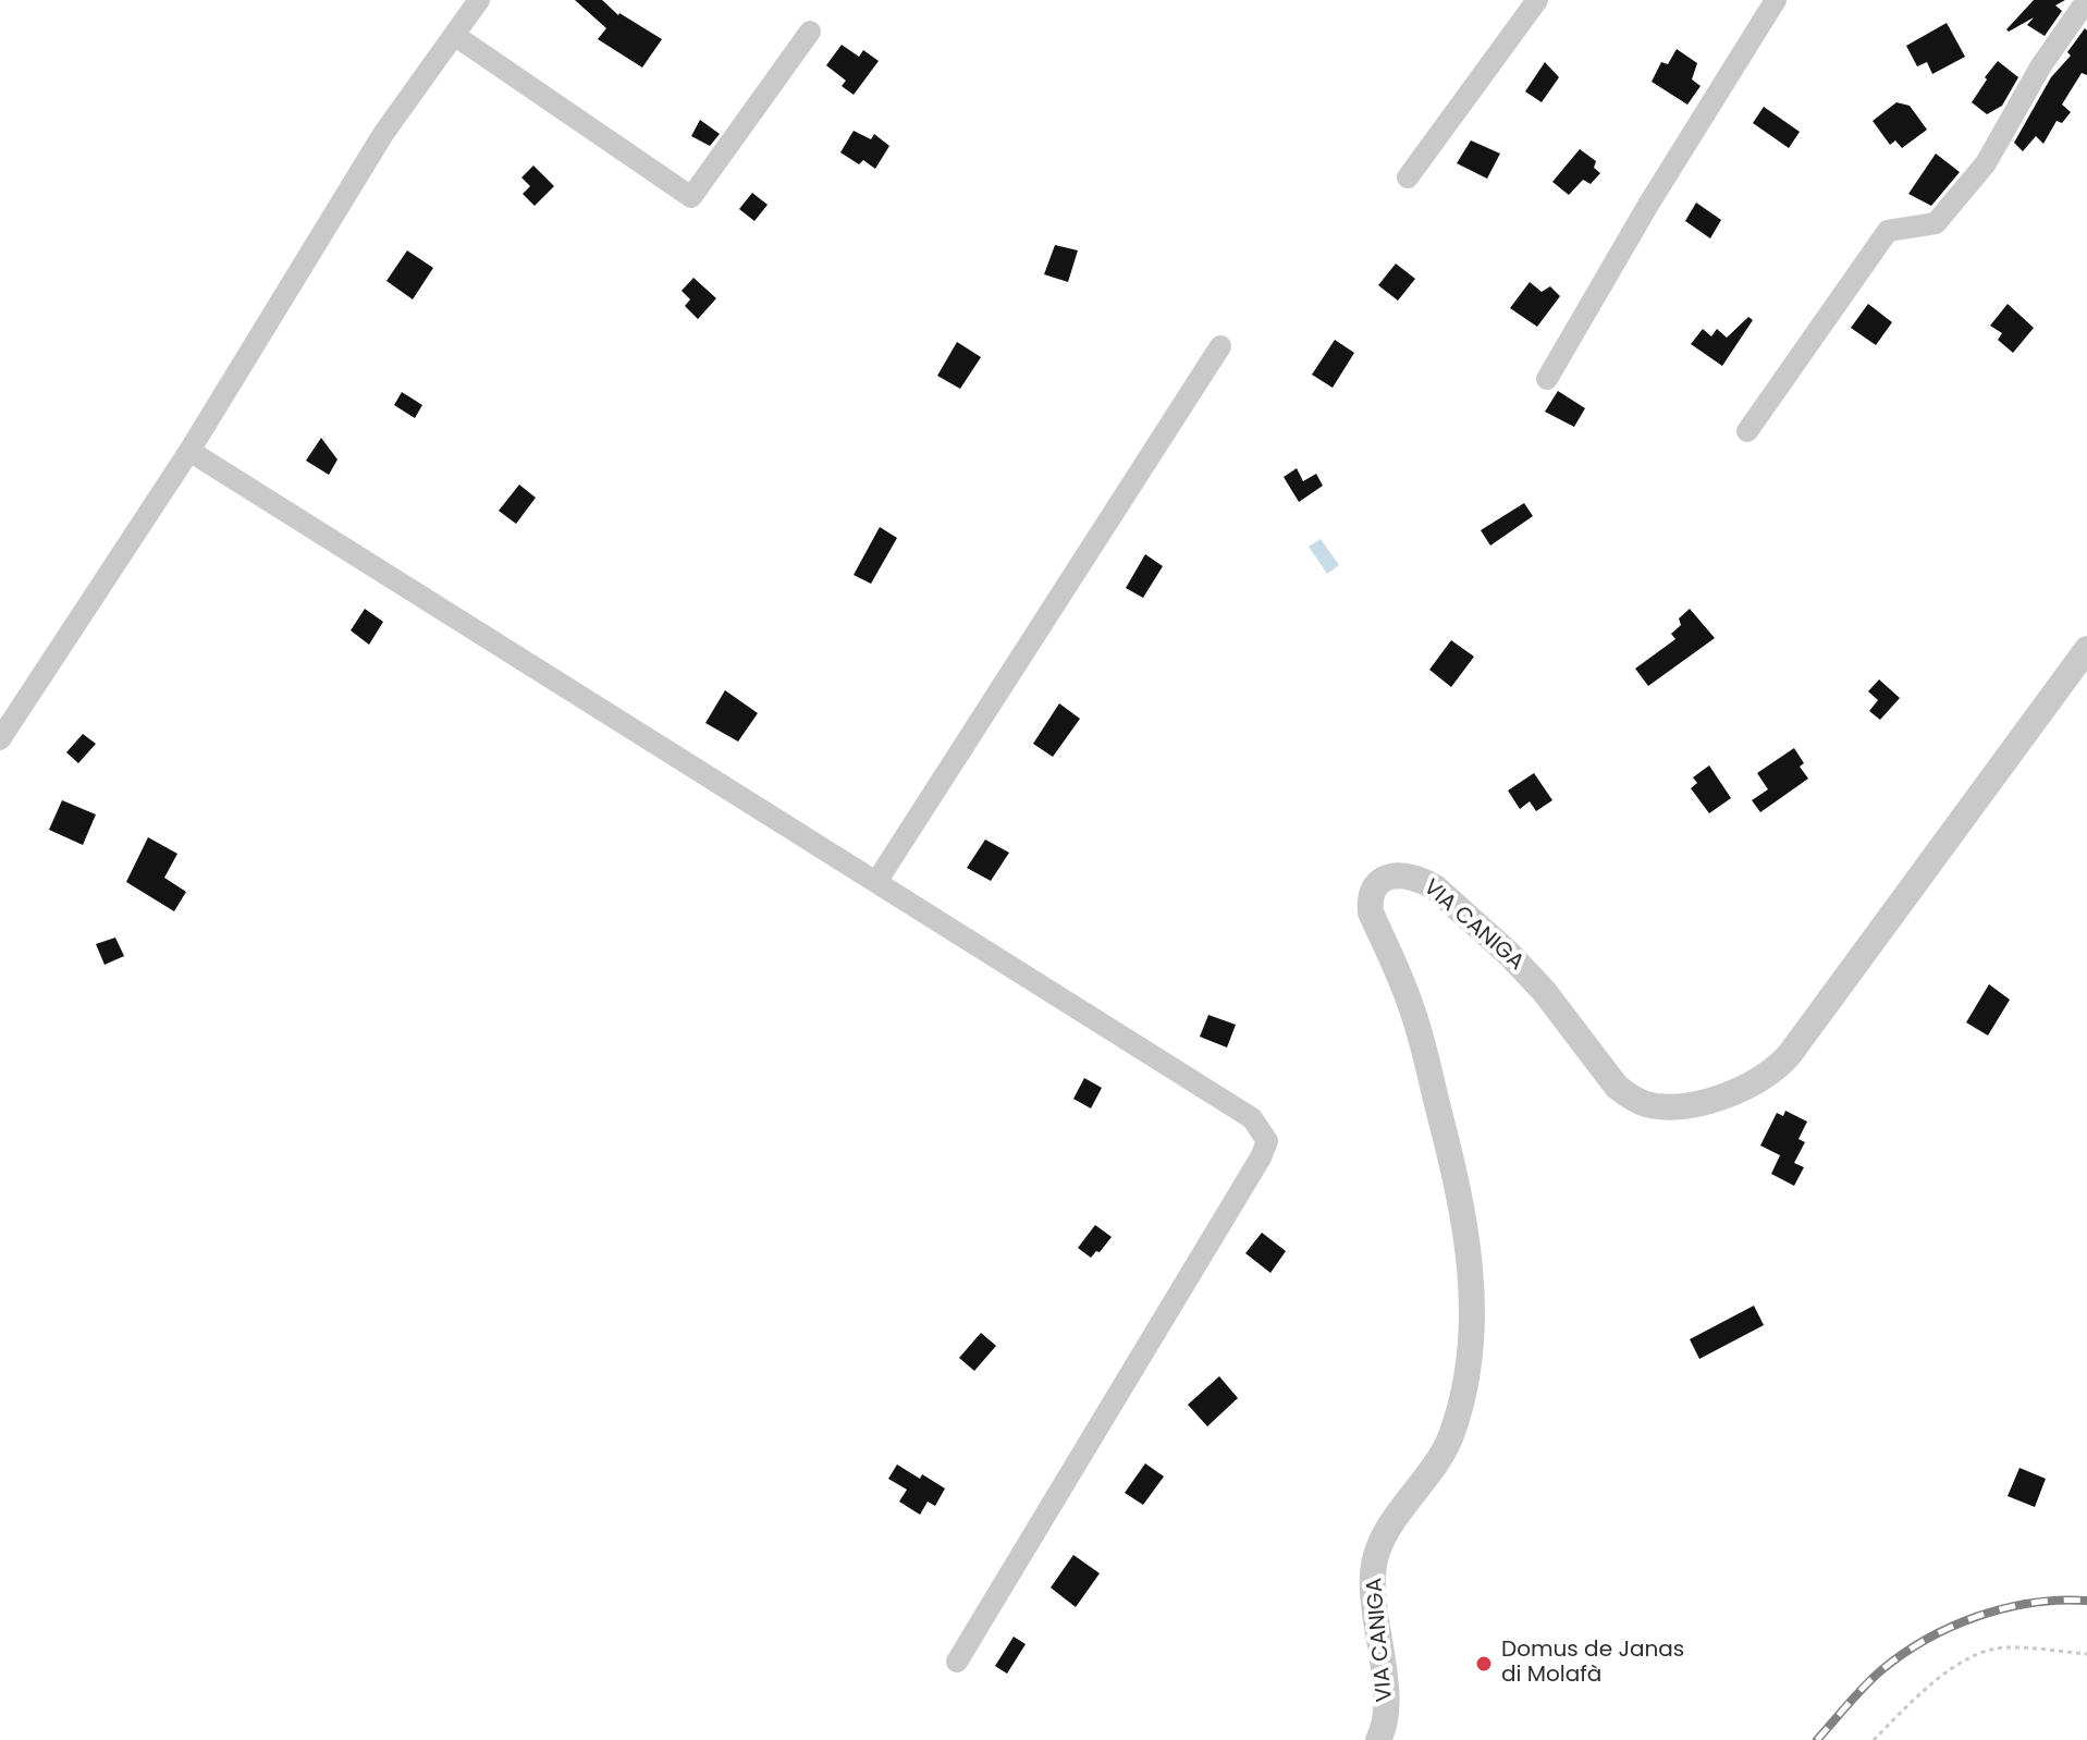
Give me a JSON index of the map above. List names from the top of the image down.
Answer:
{
  "streets": {
    "street": ["VIA CANIGA"]
  },
  "places": ["Domus de Janas di Molafà"]
}
